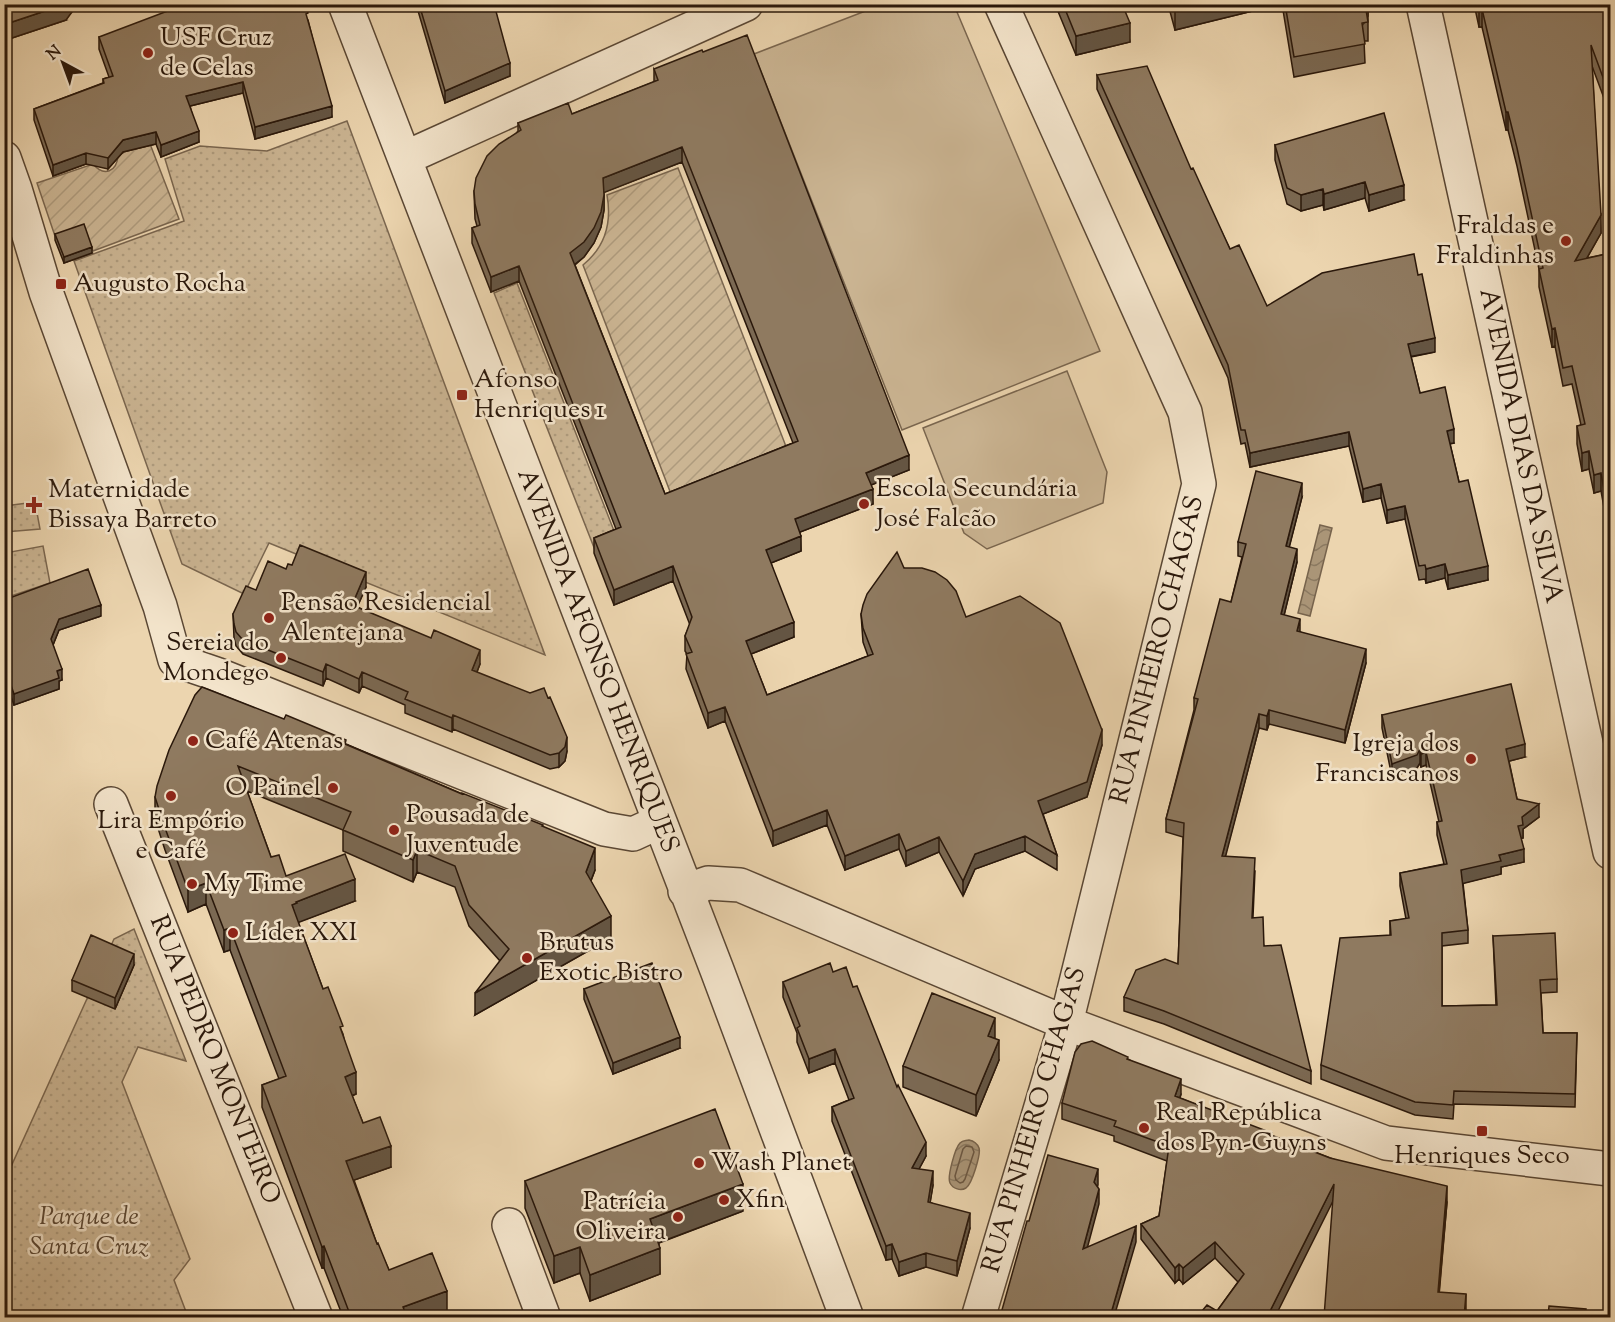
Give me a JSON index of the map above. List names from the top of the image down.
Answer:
{
  "streets": {
    "street": [
      "AVENIDA DIAS DA SILVA",
      "RUA PINHEIRO CHAGAS",
      "AVENIDA AFONSO HENRIQUES",
      "RUA PEDRO MONTEIRO"
    ]
  },
  "parks": ["Parque de Santa Cruz"],
  "places": {
    "other": [
      "USF Cruz de Celas",
      "Fraldas e Fraldinhas",
      "Escola Secundária José Falcão",
      "Pensão Residencial Alentejana",
      "Sereia do Mondego",
      "Café Atenas",
      "Igreja dos Franciscanos",
      "O Painel",
      "Lira Empório e Café",
      "Pousada de Juventude",
      "My Time",
      "Líder XXI",
      "Brutus Exotic Bistro",
      "Real República dos Pyn-Guyns",
      "Wash Planet",
      "Xfin",
      "Patrícia Oliveira"
    ],
    "transit": ["Augusto Rocha", "Afonso Henriques 1", "Henriques Seco"],
    "health": ["Maternidade Bissaya Barreto"]
  },
  "north": "top left"
}
